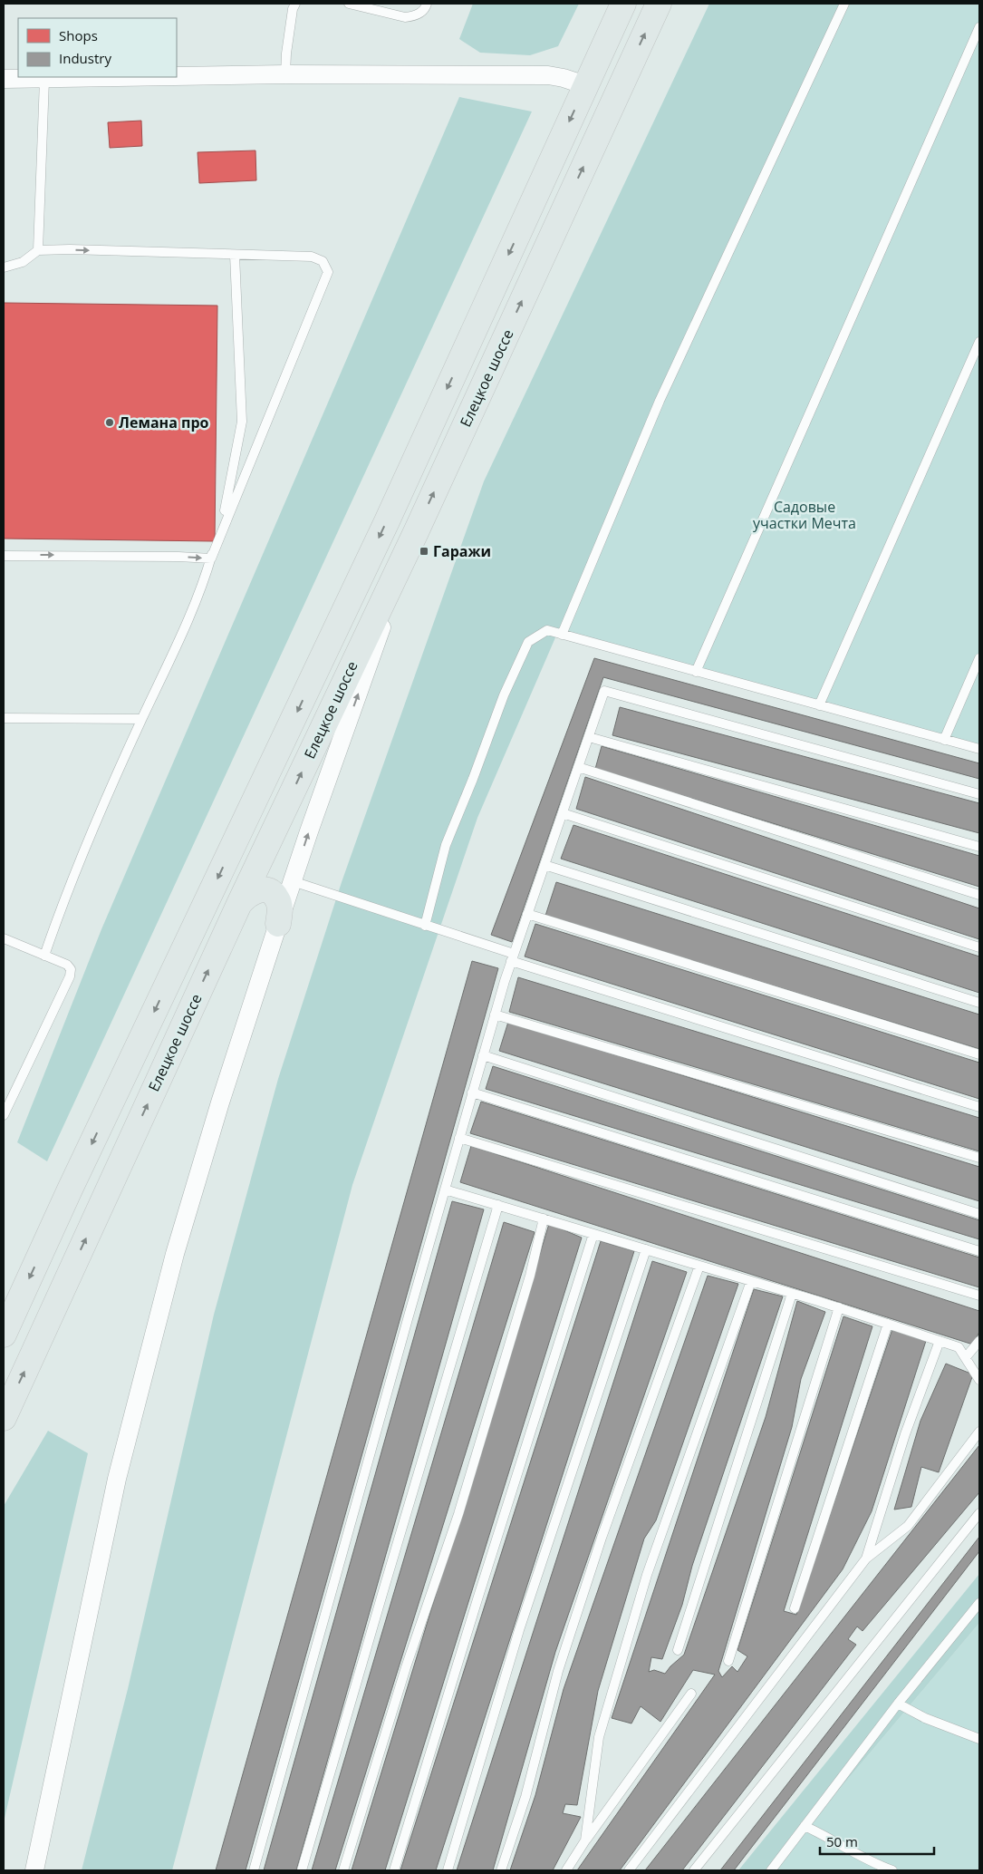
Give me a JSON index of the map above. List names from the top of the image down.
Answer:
{
  "streets": {
    "main road": ["Елецкое шоссе"]
  },
  "parks": ["Садовые участки Мечта"],
  "places": {
    "other": ["Лемана про"],
    "transit": ["Гаражи"]
  },
  "legend": ["Shops", "Industry"],
  "scale_bar": "50 m"
}
